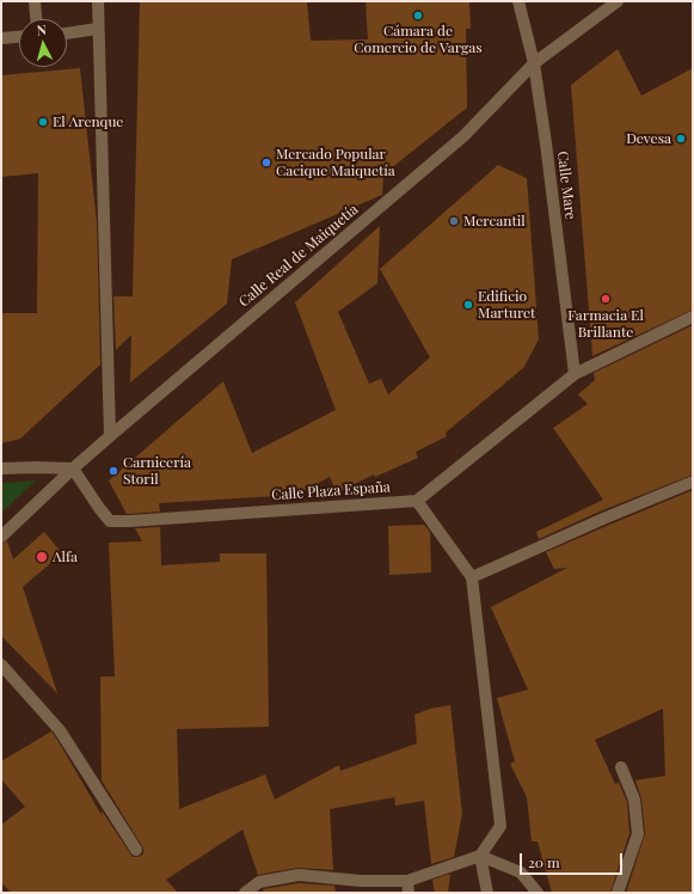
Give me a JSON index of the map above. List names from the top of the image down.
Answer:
{
  "streets": {
    "street": ["Calle Mare", "Calle Real de Maiquetía", "Calle Plaza España"]
  },
  "crossings": [
    ["Calle Mare", "Calle Real de Maiquetía"],
    ["Calle Real de Maiquetía", "Calle Plaza España"]
  ],
  "places": [
    "Cámara de Comercio de Vargas",
    "El Arenque",
    "Devesa",
    "Mercado Popular Cacique Maiquetía",
    "Mercantil",
    "Farmacia El Brillante",
    "Edificio Marturet",
    "Carnicería Storil",
    "Alfa"
  ],
  "scale_bar": "20 m",
  "north": "top"
}
